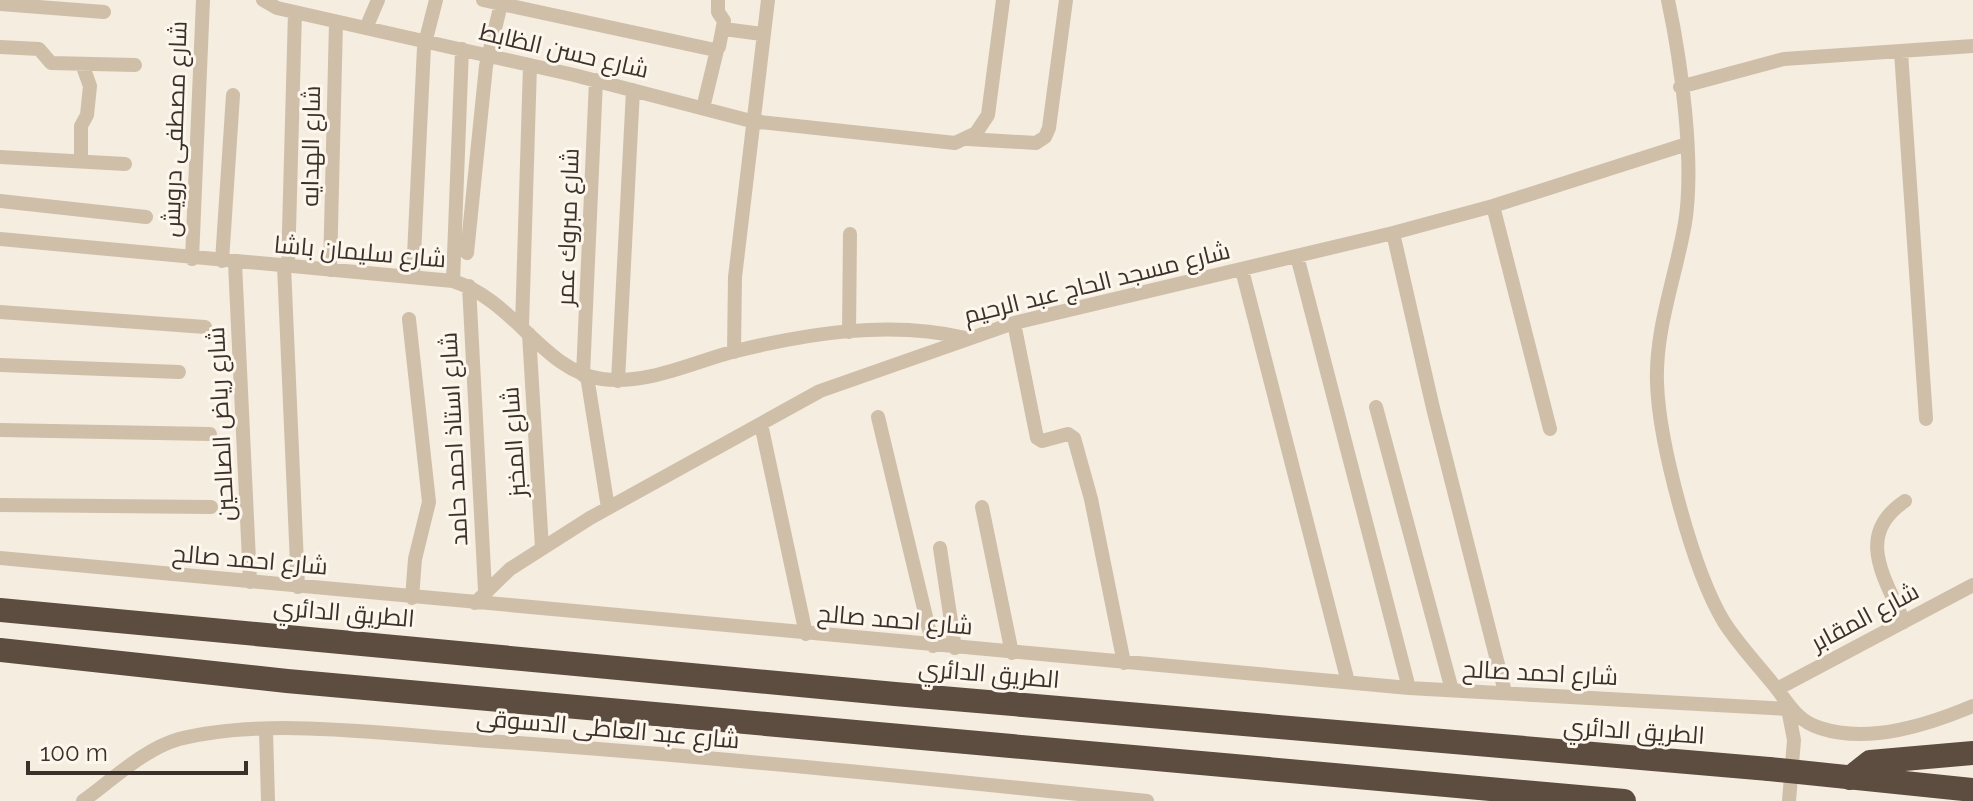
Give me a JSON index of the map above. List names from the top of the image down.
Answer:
{
  "streets": {
    "highway": ["الطريق الدائري"],
    "street": [
      "شارع حسن الظابط",
      "شارع مصطفى درويش",
      "شارع الهدايه",
      "شارع مبروك عمر",
      "شارع سليمان باشا",
      "شارع مسجد الحاج عبد الرحيم",
      "شارع رياض الصالحين",
      "شارع استاذ احمد حامد",
      "شارع المخبز",
      "شارع احمد صالح",
      "شارع المقابر",
      "شارع عبد العاطى الدسوقى"
    ]
  },
  "crossings": [
    ["شارع حسن الظابط", "شارع الهدايه"],
    ["شارع حسن الظابط", "شارع مبروك عمر"],
    ["شارع حسن الظابط", "شارع المخبز"],
    ["شارع مصطفى درويش", "شارع سليمان باشا"],
    ["شارع الهدايه", "شارع سليمان باشا"],
    ["شارع مبروك عمر", "شارع سليمان باشا"],
    ["شارع مبروك عمر", "شارع مسجد الحاج عبد الرحيم"],
    ["شارع سليمان باشا", "شارع مسجد الحاج عبد الرحيم"],
    ["شارع سليمان باشا", "شارع رياض الصالحين"],
    ["شارع سليمان باشا", "شارع استاذ احمد حامد"],
    ["شارع سليمان باشا", "شارع المخبز"],
    ["شارع مسجد الحاج عبد الرحيم", "شارع استاذ احمد حامد"],
    ["شارع مسجد الحاج عبد الرحيم", "شارع المخبز"],
    ["شارع مسجد الحاج عبد الرحيم", "شارع احمد صالح"],
    ["شارع رياض الصالحين", "شارع احمد صالح"]
  ],
  "scale_bar": "100 m"
}
